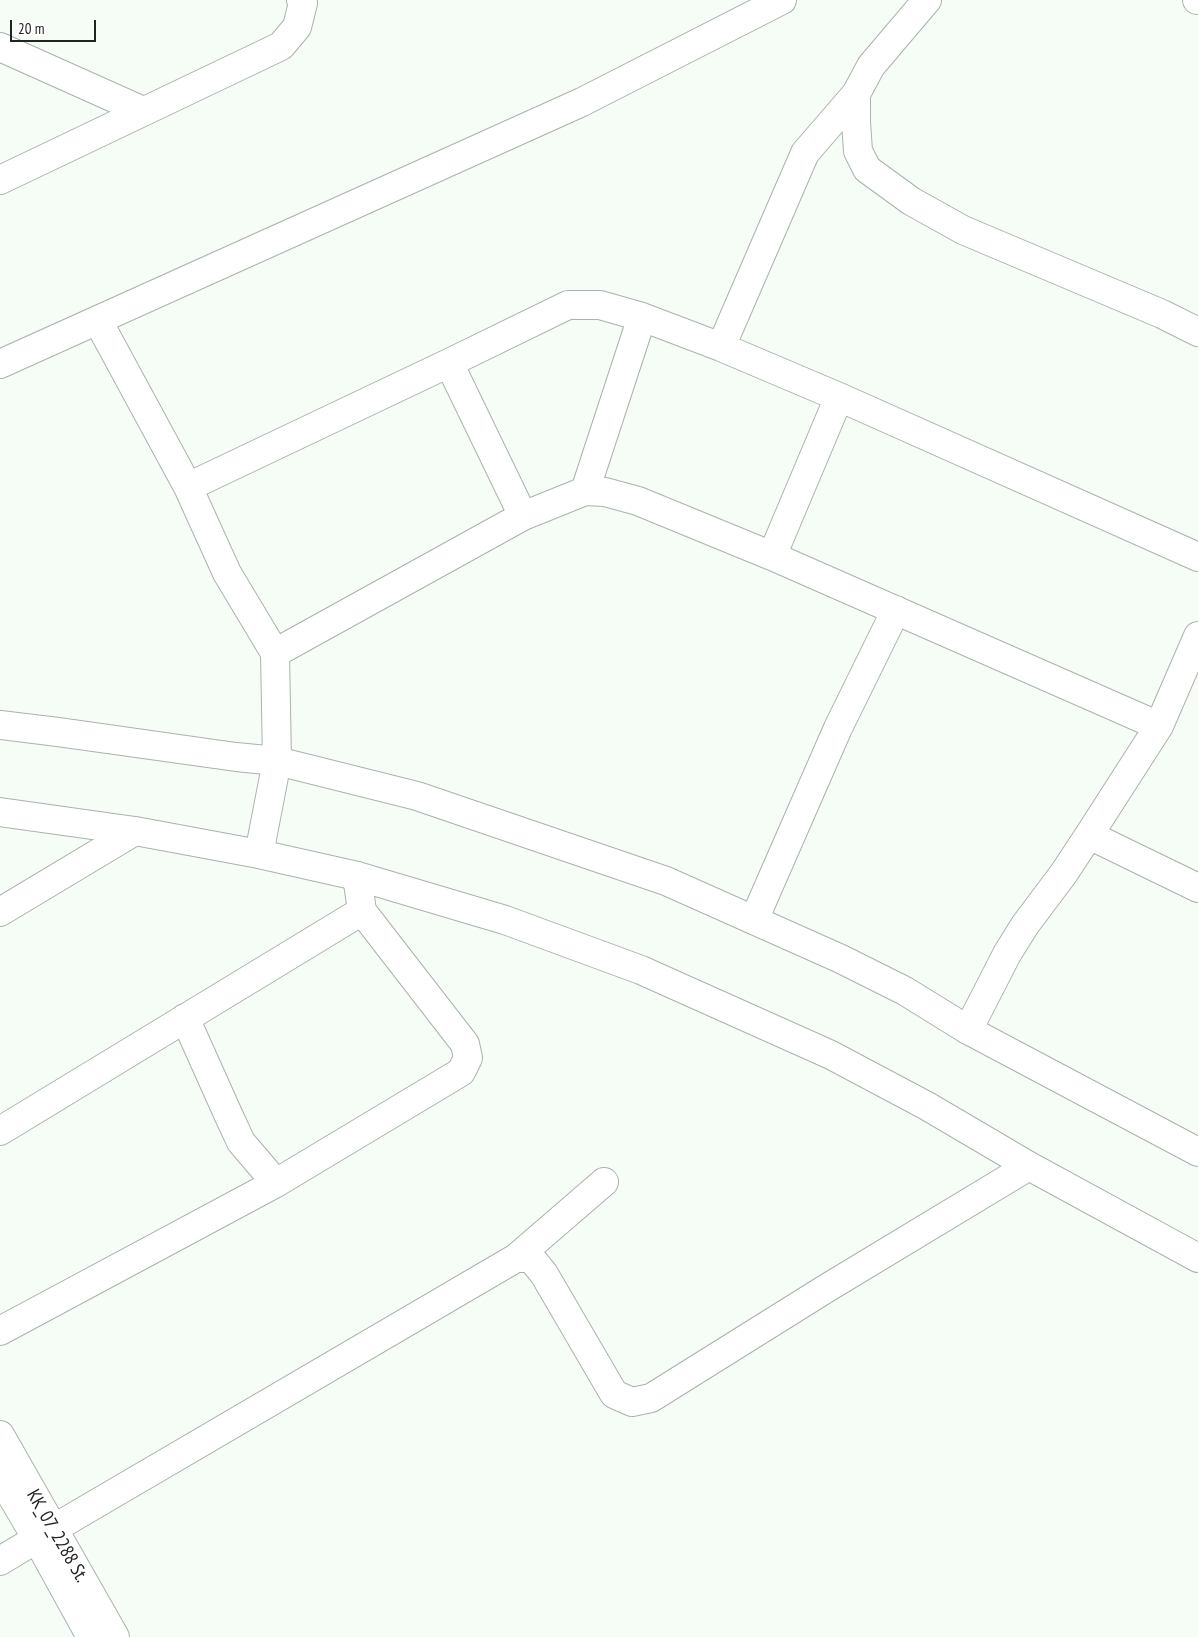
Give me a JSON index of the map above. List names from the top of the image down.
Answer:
{
  "streets": {
    "main road": ["KK_07_2288 St."]
  },
  "scale_bar": "20 m"
}
